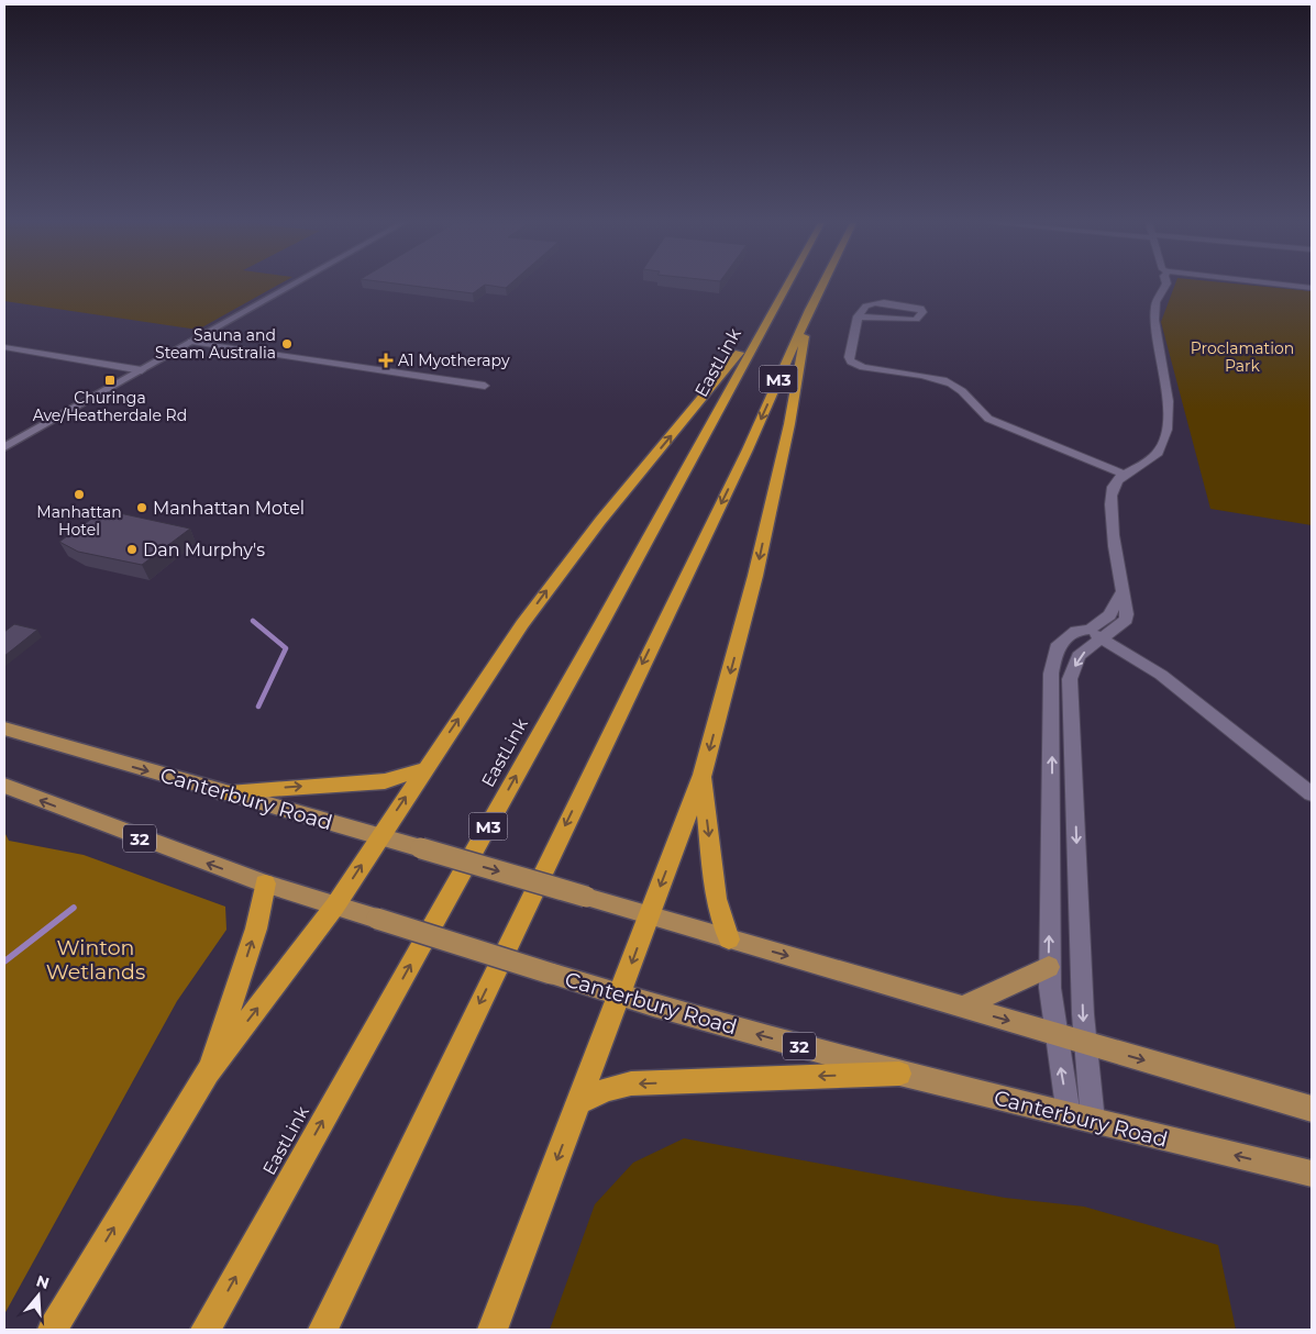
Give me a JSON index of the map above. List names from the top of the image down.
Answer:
{
  "streets": {
    "highway": ["EastLink", "M3"],
    "main road": ["Canterbury Road", "32"]
  },
  "parks": ["Proclamation Park", "Winton Wetlands"],
  "places": {
    "other": [
      "Sauna and Steam Australia",
      "Manhattan Hotel",
      "Manhattan Motel",
      "Dan Murphy's"
    ],
    "health": ["A1 Myotherapy"],
    "transit": ["Churinga Ave/Heatherdale Rd"]
  },
  "north": "top"
}
